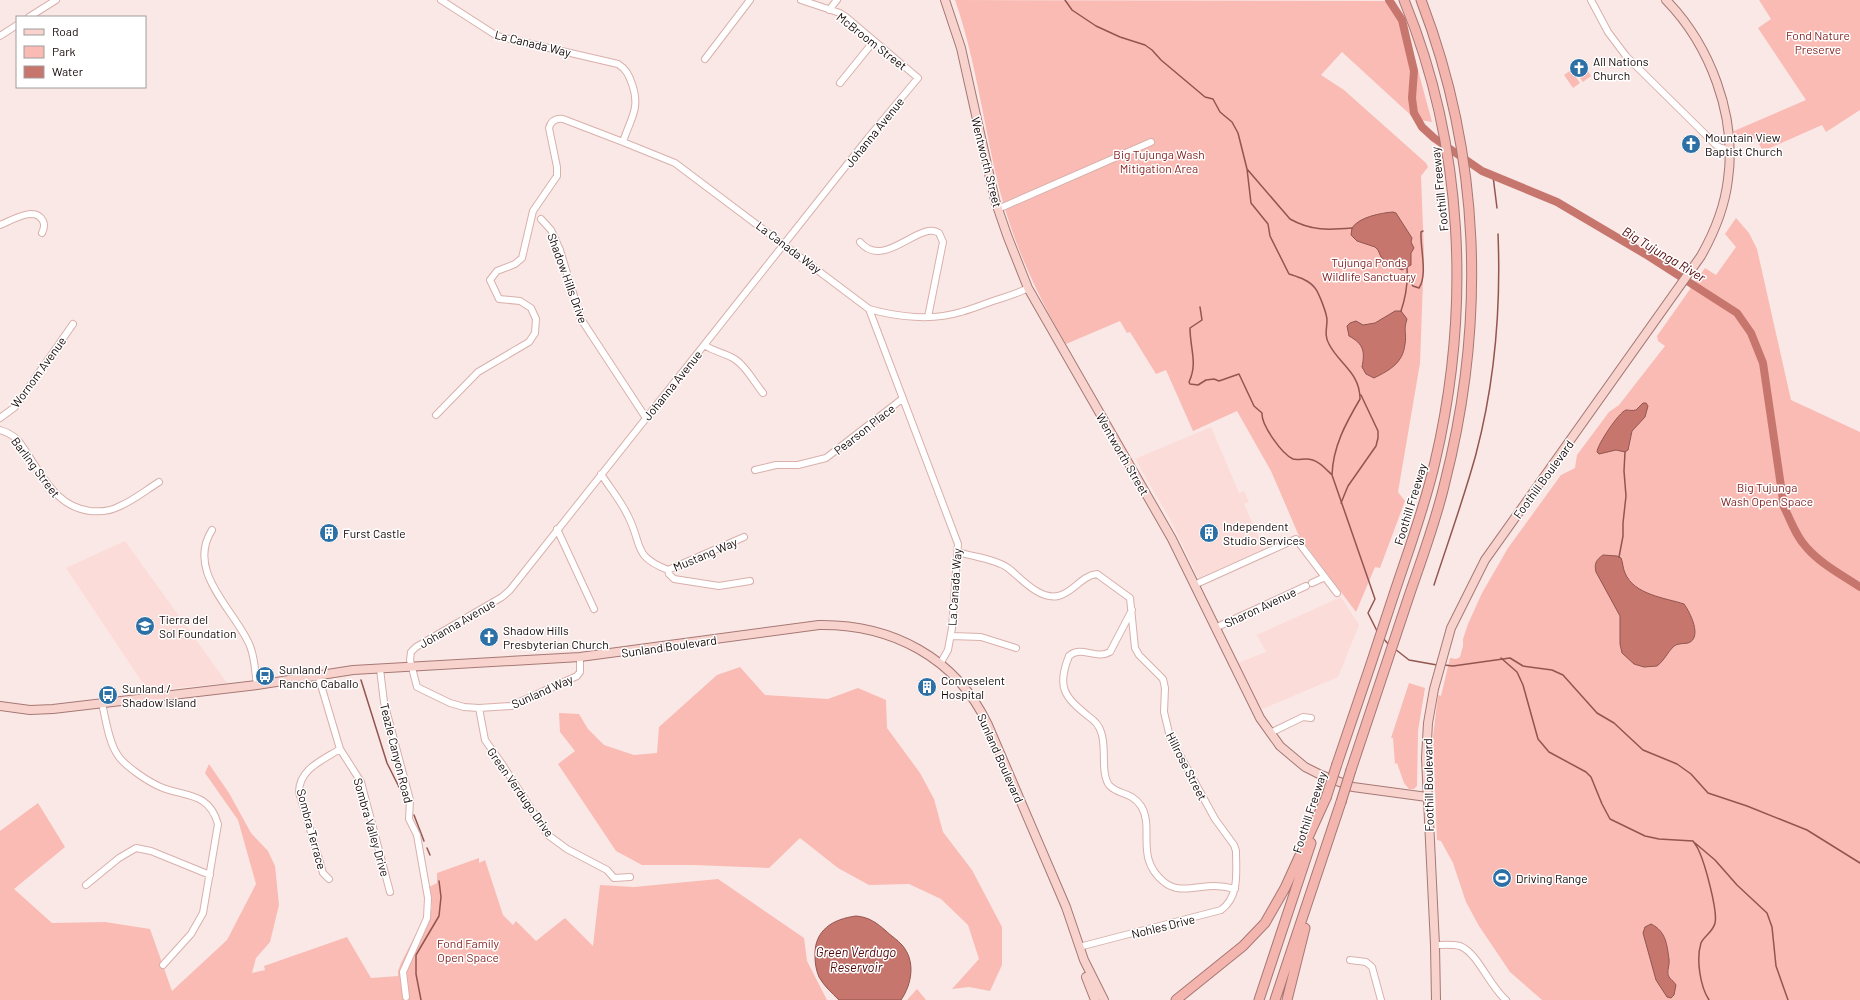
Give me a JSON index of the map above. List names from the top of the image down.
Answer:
{
  "streets": {
    "highway": ["Foothill Freeway"],
    "main road": ["Wentworth Street", "Foothill Boulevard", "Sunland Boulevard"],
    "street": [
      "McBroom Street",
      "La Canada Way",
      "Johanna Avenue",
      "Shadow Hills Drive",
      "Wornom Avenue",
      "Pearson Place",
      "Barling Street",
      "Mustang Way",
      "Sharon Avenue",
      "Sunland Way",
      "Teazle Canyon Road",
      "Hillrose Street",
      "Green Verdugo Drive",
      "Sombra Valley Drive",
      "Sombra Terrace",
      "Nohles Drive"
    ]
  },
  "crossings": [
    ["McBroom Street", "Johanna Avenue"],
    ["La Canada Way", "Johanna Avenue"],
    ["La Canada Way", "Pearson Place"],
    ["La Canada Way", "Sunland Boulevard"],
    ["La Canada Way", "Hillrose Street"],
    ["Johanna Avenue", "Shadow Hills Drive"],
    ["Johanna Avenue", "Mustang Way"],
    ["Johanna Avenue", "Sunland Boulevard"],
    ["Johanna Avenue", "Sunland Way"],
    ["Wentworth Street", "Foothill Boulevard"],
    ["Wentworth Street", "Sharon Avenue"],
    ["Sunland Boulevard", "Sunland Way"],
    ["Sunland Boulevard", "Teazle Canyon Road"],
    ["Sunland Boulevard", "Sombra Valley Drive"],
    ["Sunland Boulevard", "Nohles Drive"],
    ["Sunland Way", "Green Verdugo Drive"],
    ["Hillrose Street", "Nohles Drive"],
    ["Sombra Valley Drive", "Sombra Terrace"]
  ],
  "water": ["Big Tujunga River", "Green Verdugo Reservoir"],
  "parks": [
    "Fond Nature Preserve",
    "Big Tujunga Wash Mitigation Area",
    "Tujunga Ponds Wildlife Sanctuary",
    "Big Tujunga Wash Open Space",
    "Fond Family Open Space"
  ],
  "places": {
    "church": ["All Nations Church", "Mountain View Baptist Church", "Shadow Hills Presbyterian Church"],
    "building": ["Furst Castle", "Independent Studio Services", "Conveselent Hospital"],
    "school or university": ["Tierra del Sol Foundation"],
    "bus stop": ["Sunland / Rancho Caballo", "Sunland / Shadow Island"],
    "sports": ["Driving Range"]
  },
  "legend": ["Road", "Park", "Water"]
}
